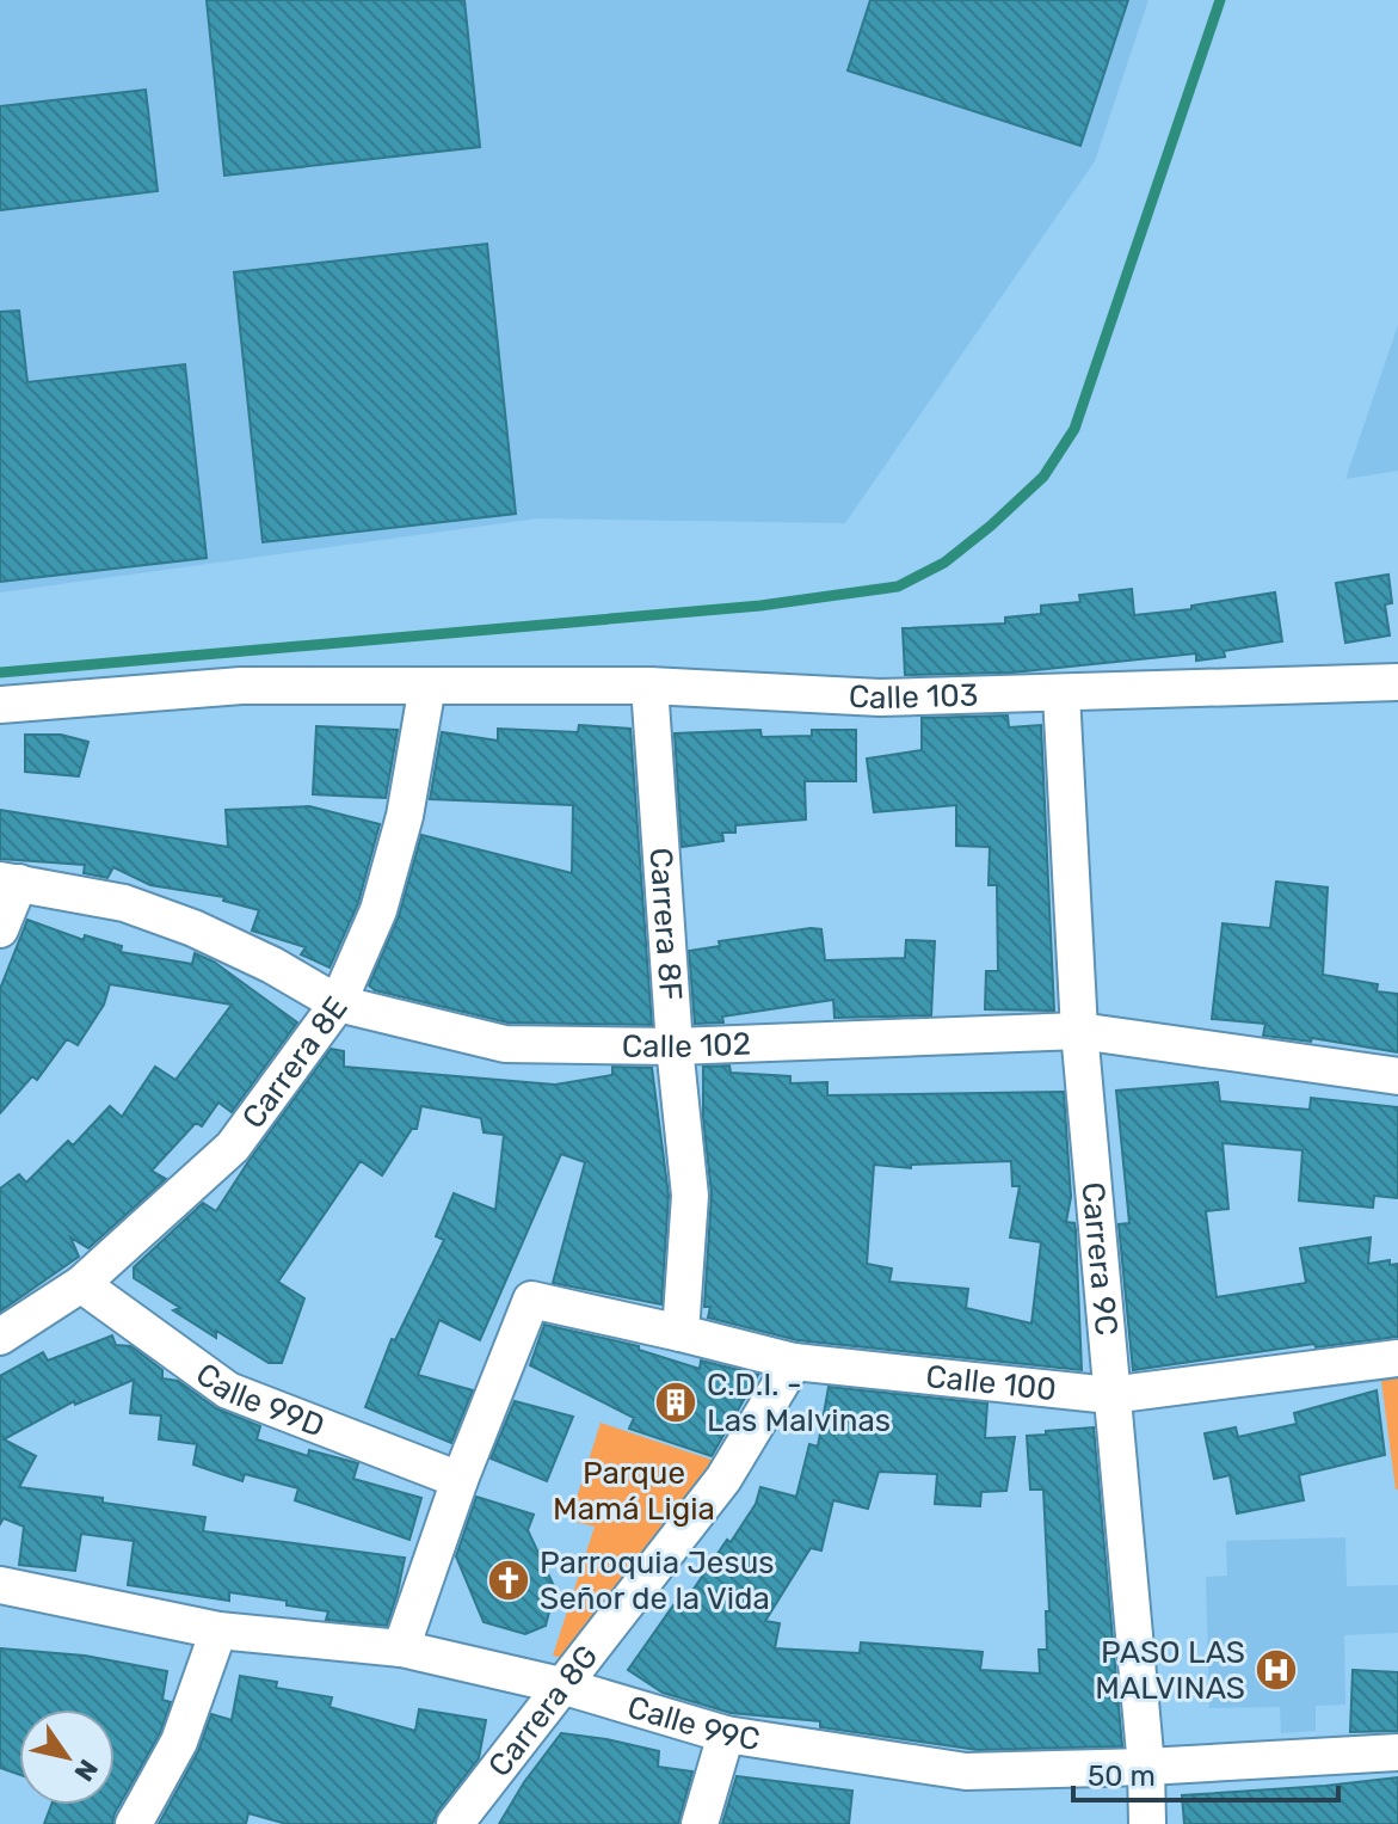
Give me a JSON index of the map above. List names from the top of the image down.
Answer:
{
  "streets": {
    "street": [
      "Calle 103",
      "Carrera 8F",
      "Calle 102",
      "Carrera 8E",
      "Carrera 9C",
      "Calle 100",
      "Calle 99D",
      "Carrera 8G",
      "Calle 99C"
    ]
  },
  "crossings": [
    ["Calle 103", "Carrera 8F"],
    ["Calle 103", "Carrera 8E"],
    ["Calle 103", "Carrera 9C"],
    ["Carrera 8F", "Calle 102"],
    ["Carrera 8F", "Calle 100"],
    ["Calle 102", "Carrera 8E"],
    ["Calle 102", "Carrera 9C"],
    ["Carrera 8E", "Calle 99D"],
    ["Carrera 9C", "Calle 100"],
    ["Carrera 9C", "Calle 99C"],
    ["Calle 100", "Calle 99D"],
    ["Calle 100", "Carrera 8G"],
    ["Carrera 8G", "Calle 99C"]
  ],
  "parks": ["Parque Mamá Ligia"],
  "places": {
    "building": ["C.D.I. - Las Malvinas"],
    "church": ["Parroquia Jesus Señor de la Vida"],
    "hospital": ["PASO LAS MALVINAS"]
  },
  "scale_bar": "50 m",
  "north": "bottom right"
}
